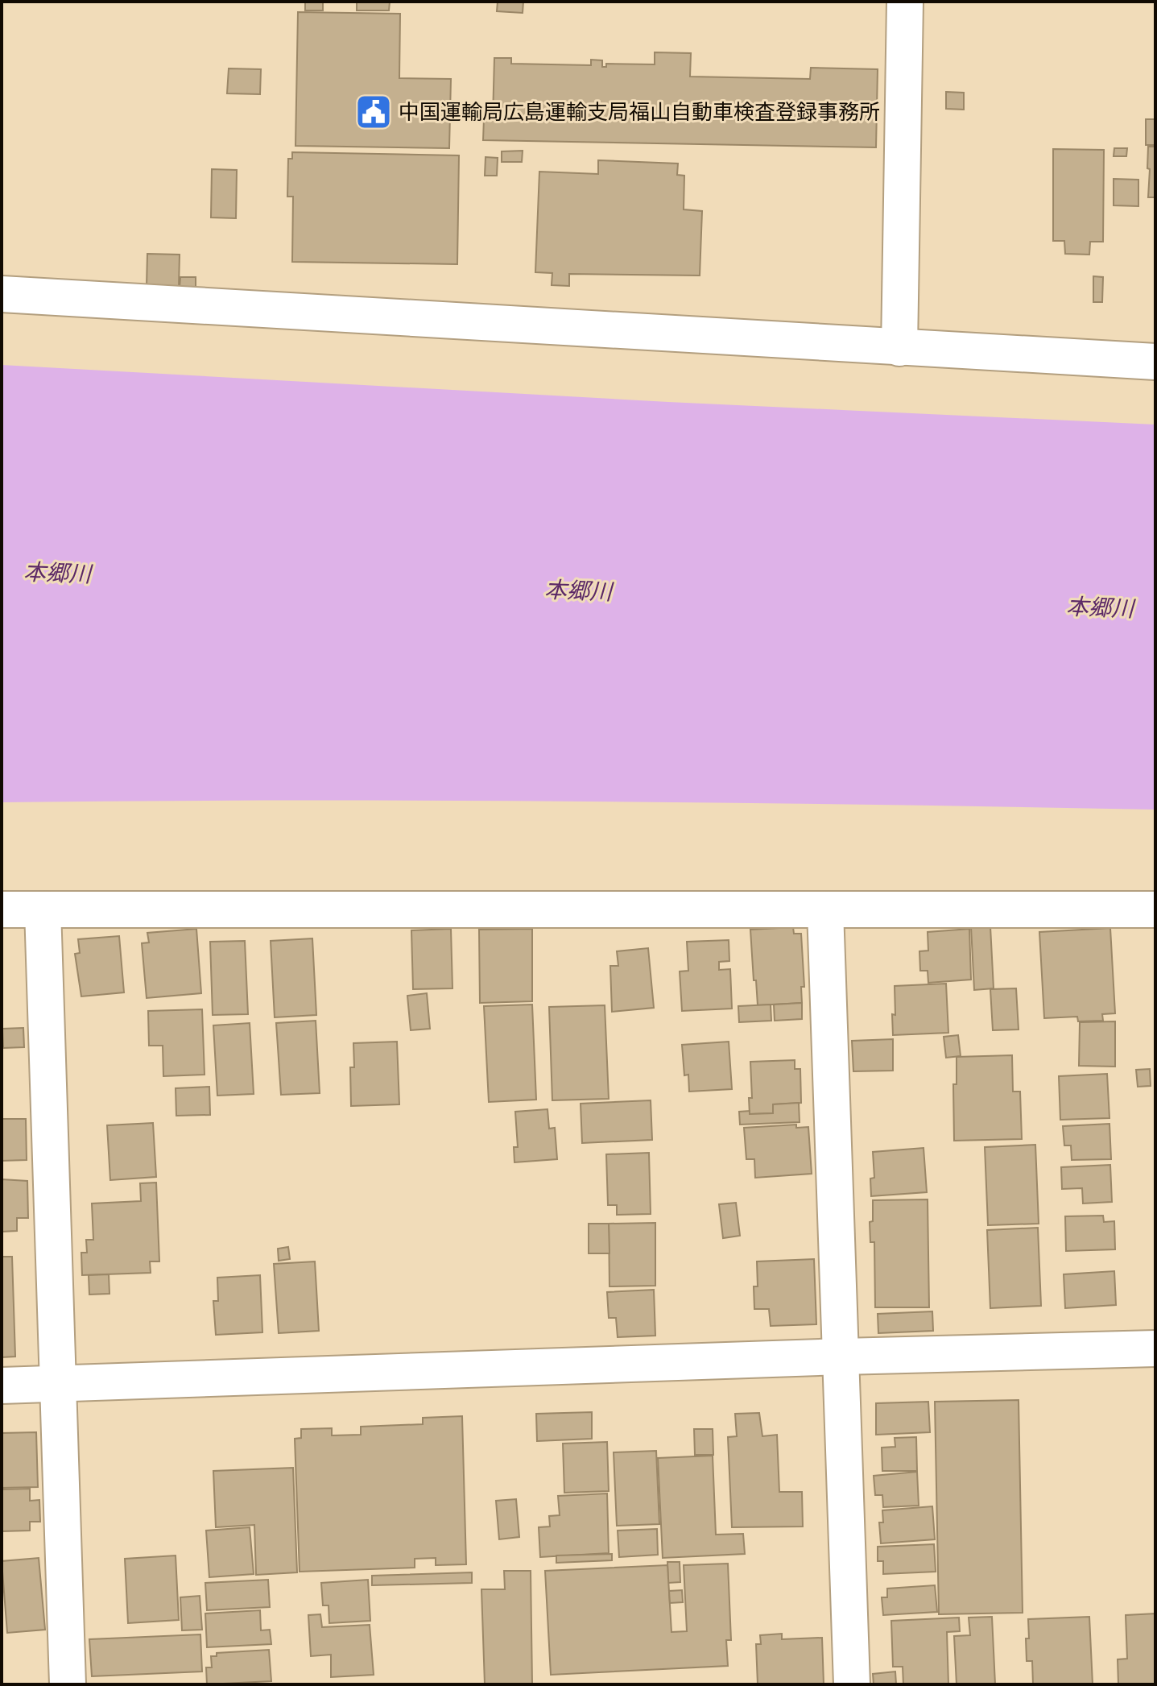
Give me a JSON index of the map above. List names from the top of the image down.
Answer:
{
  "water": ["本郷川"],
  "places": {
    "public building": ["中国運輸局広島運輸支局福山自動車検査登録事務所"]
  }
}
